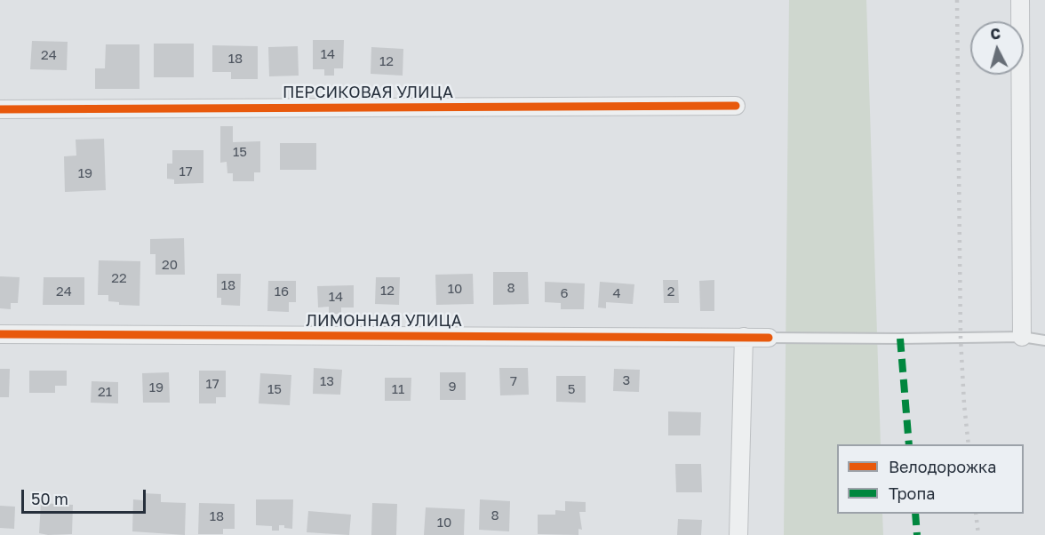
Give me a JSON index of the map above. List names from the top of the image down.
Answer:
{
  "streets": {
    "street": ["ПЕРСИКОВАЯ УЛИЦА", "ЛИМОННАЯ УЛИЦА"]
  },
  "house_numbers": [
    "14",
    "24",
    "18",
    "12",
    "15",
    "17",
    "19",
    "20",
    "22",
    "18",
    "8",
    "10",
    "12",
    "24",
    "16",
    "2",
    "6",
    "4",
    "14",
    "3",
    "13",
    "7",
    "17",
    "9",
    "19",
    "15",
    "11",
    "5",
    "21",
    "8",
    "18",
    "10"
  ],
  "legend": ["Велодорожка", "Тропа"],
  "scale_bar": "50 m",
  "north": "top"
}
